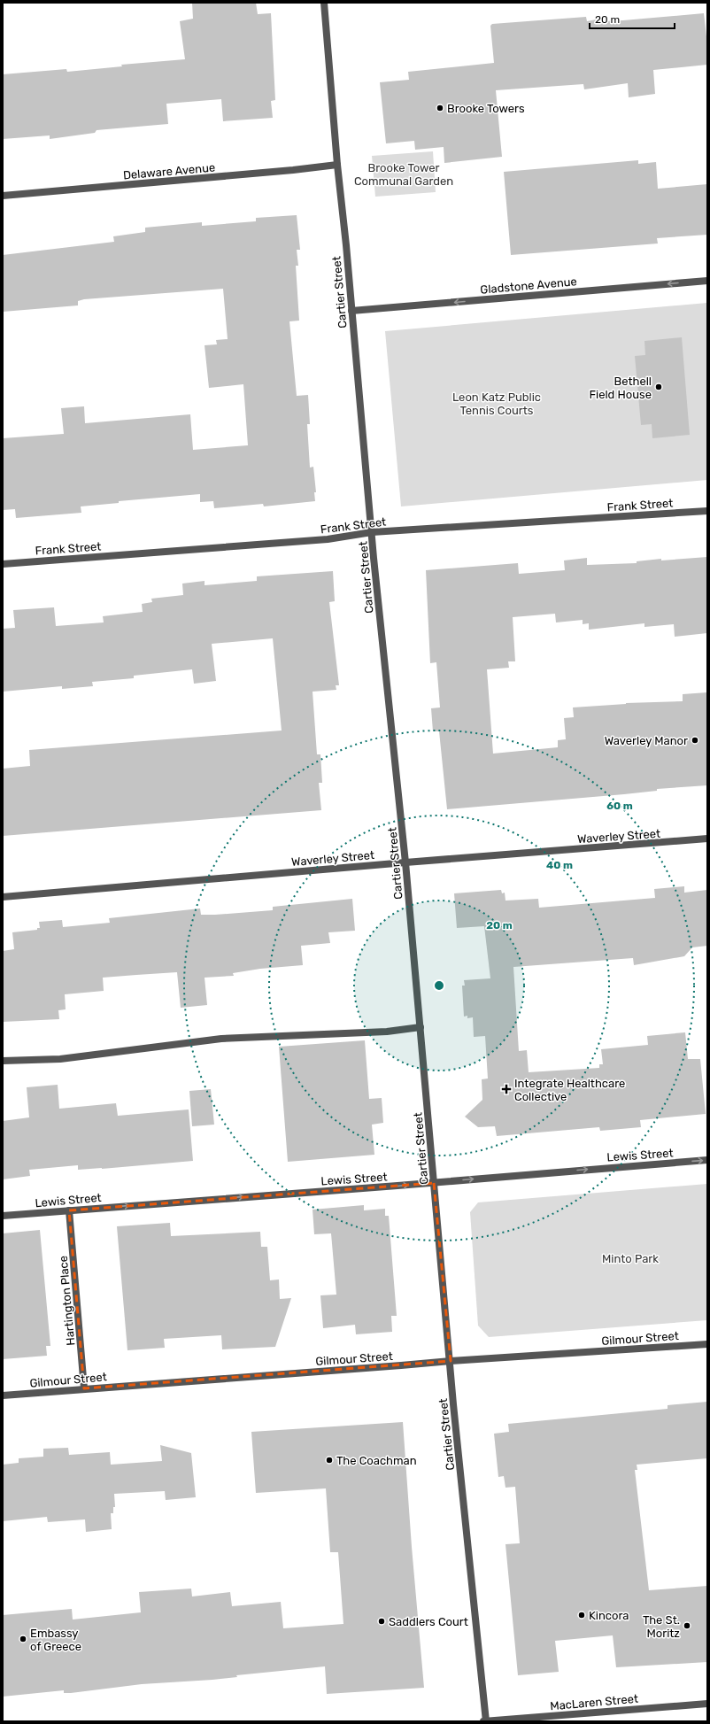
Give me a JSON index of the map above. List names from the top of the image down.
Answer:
{
  "streets": {
    "street": [
      "Delaware Avenue",
      "Gladstone Avenue",
      "Cartier Street",
      "Frank Street",
      "Waverley Street",
      "Lewis Street",
      "Hartington Place",
      "Gilmour Street",
      "MacLaren Street"
    ]
  },
  "crossings": [
    ["Delaware Avenue", "Cartier Street"],
    ["Gladstone Avenue", "Cartier Street"],
    ["Cartier Street", "Frank Street"],
    ["Cartier Street", "Waverley Street"],
    ["Cartier Street", "Lewis Street"],
    ["Cartier Street", "Gilmour Street"],
    ["Cartier Street", "MacLaren Street"],
    ["Lewis Street", "Hartington Place"],
    ["Hartington Place", "Gilmour Street"]
  ],
  "one_way": ["Gladstone Avenue", "Lewis Street"],
  "parks": ["Brooke Tower Communal Garden", "Leon Katz Public Tennis Courts", "Minto Park"],
  "places": {
    "other": [
      "Brooke Towers",
      "Bethell Field House",
      "Waverley Manor",
      "The Coachman",
      "Kincora",
      "Saddlers Court",
      "The St. Moritz",
      "Embassy of Greece"
    ],
    "health": ["Integrate Healthcare Collective"]
  },
  "scale_bar": "20 m",
  "rings": ["60 m", "40 m", "20 m"]
}
